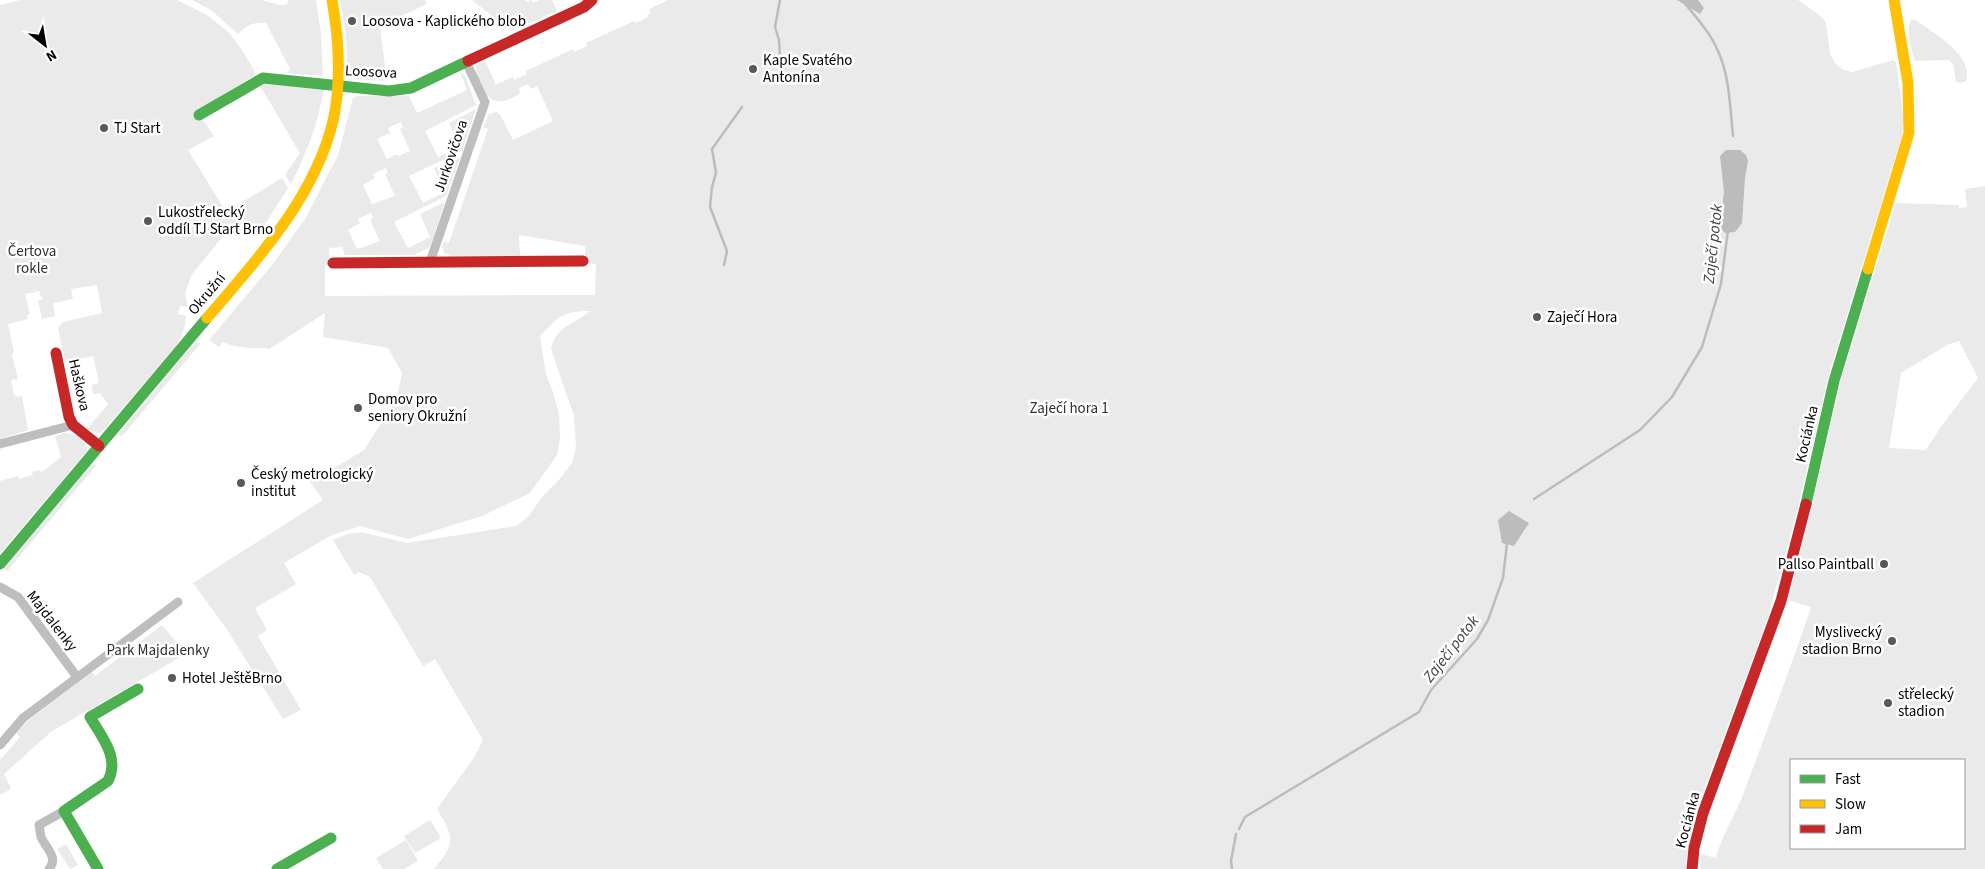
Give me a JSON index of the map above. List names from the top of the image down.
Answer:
{
  "streets": {
    "street": [
      "Loosova",
      "Jurkovičova",
      "Okružní",
      "Haškova",
      "Kociánka",
      "Majdalenky"
    ]
  },
  "crossings": [
    ["Loosova", "Jurkovičova"],
    ["Loosova", "Okružní"],
    ["Okružní", "Haškova"]
  ],
  "water": ["Zaječí potok"],
  "parks": ["Čertova rokle", "Zaječí hora 1", "Park Majdalenky"],
  "places": [
    "Loosova - Kaplického blob",
    "Kaple Svatého Antonína",
    "TJ Start",
    "Lukostřelecký oddíl TJ Start Brno",
    "Zaječí Hora",
    "Domov pro seniory Okružní",
    "Český metrologický institut",
    "Pallso Paintball",
    "Myslivecký stadion Brno",
    "Hotel JeštěBrno",
    "střelecký stadion"
  ],
  "legend": ["Fast", "Slow", "Jam"],
  "north": "bottom right"
}
